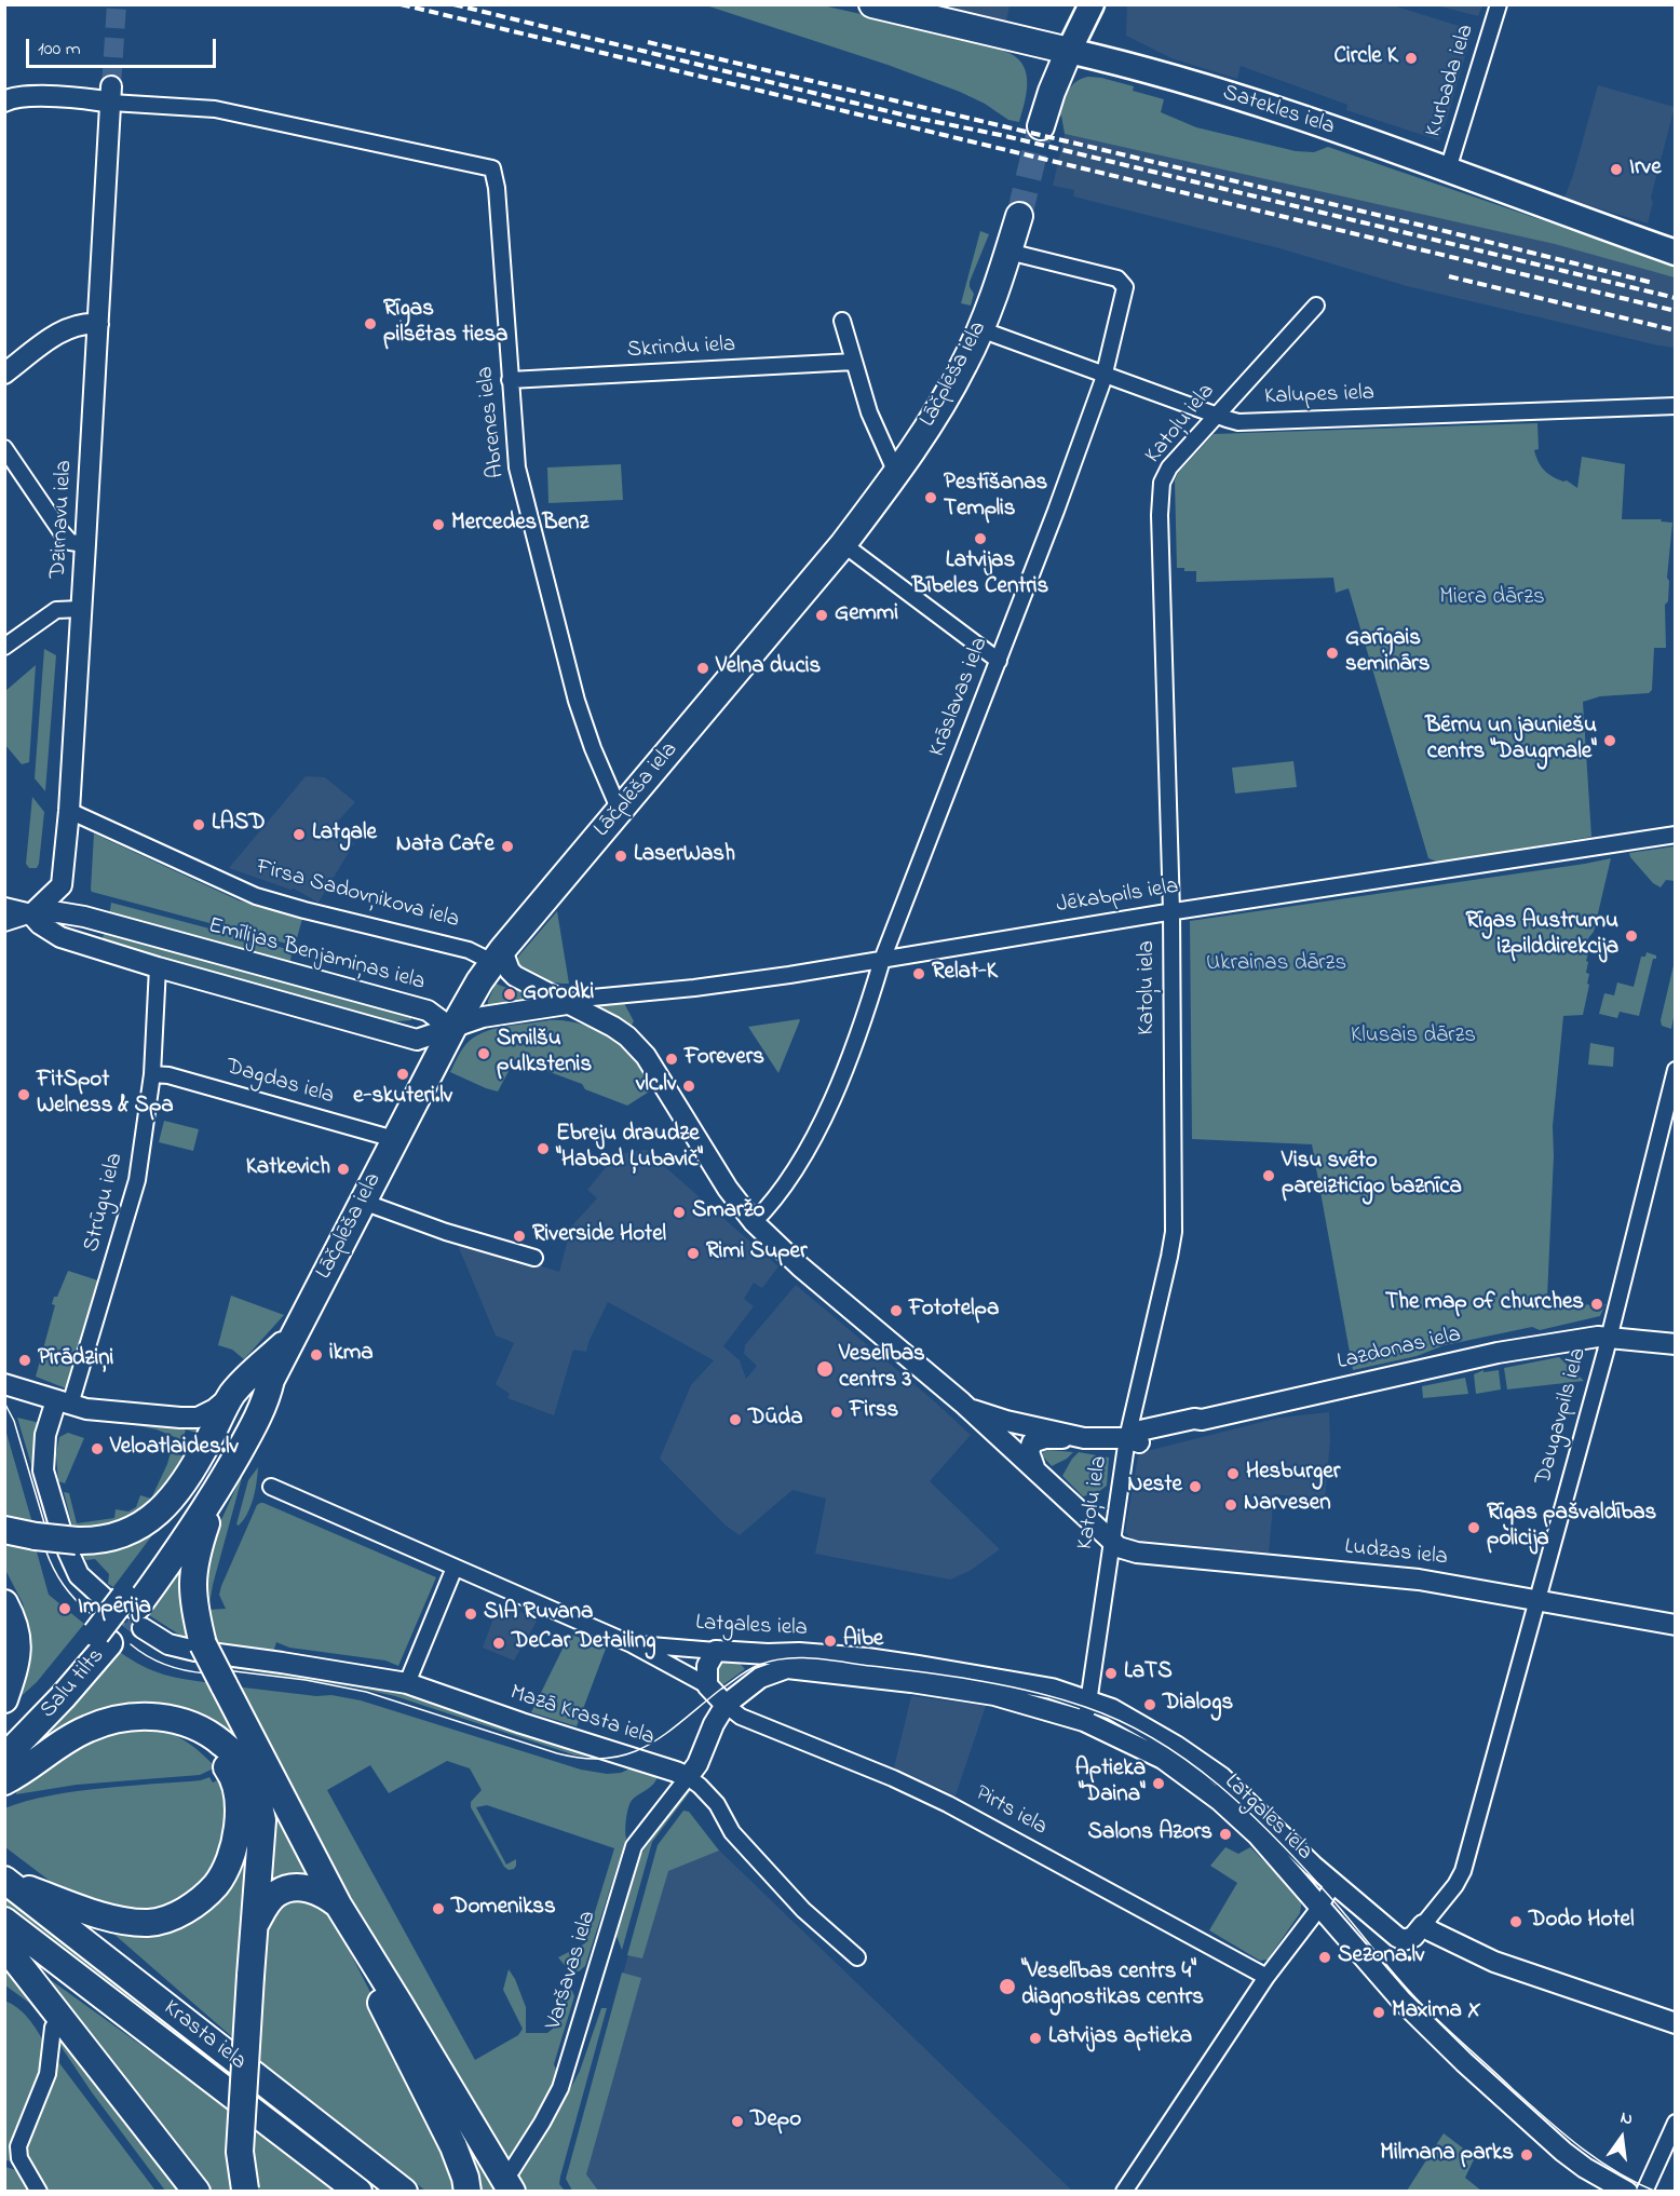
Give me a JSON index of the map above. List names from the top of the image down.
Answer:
{
  "streets": {
    "highway": [
      "Satekles iela",
      "Lāčplēša iela",
      "Salu tilts",
      "Krasta iela"
    ],
    "street": [
      "Kurbada iela",
      "Skrindu iela",
      "Kalupes iela",
      "Abrenes iela",
      "Katoļu iela",
      "Dzirnavu iela",
      "Krāslavas iela",
      "Firsa Sadovņikova iela",
      "Jēkabpils iela",
      "Emīlijas Benjamiņas iela",
      "Dagdas iela",
      "Strūgu iela",
      "Lazdonas iela",
      "Daugavpils iela",
      "Ludzas iela",
      "Latgales iela",
      "Mazā Krasta iela",
      "Pirts iela",
      "Varšavas iela"
    ]
  },
  "crossings": [
    ["Kurbada iela", "Satekles iela"],
    ["Skrindu iela", "Abrenes iela"],
    ["Lāčplēša iela", "Kalupes iela"],
    ["Lāčplēša iela", "Abrenes iela"],
    ["Lāčplēša iela", "Krāslavas iela"],
    ["Lāčplēša iela", "Firsa Sadovņikova iela"],
    ["Lāčplēša iela", "Emīlijas Benjamiņas iela"],
    ["Lāčplēša iela", "Dagdas iela"],
    ["Lāčplēša iela", "Salu tilts"],
    ["Lāčplēša iela", "Mazā Krasta iela"],
    ["Kalupes iela", "Katoļu iela"],
    ["Kalupes iela", "Krāslavas iela"],
    ["Abrenes iela", "Dzirnavu iela"],
    ["Katoļu iela", "Jēkabpils iela"],
    ["Katoļu iela", "Lazdonas iela"],
    ["Katoļu iela", "Ludzas iela"],
    ["Katoļu iela", "Latgales iela"],
    ["Dzirnavu iela", "Firsa Sadovņikova iela"],
    ["Dzirnavu iela", "Emīlijas Benjamiņas iela"],
    ["Krāslavas iela", "Jēkabpils iela"],
    ["Emīlijas Benjamiņas iela", "Strūgu iela"],
    ["Dagdas iela", "Strūgu iela"],
    ["Strūgu iela", "Mazā Krasta iela"],
    ["Lazdonas iela", "Daugavpils iela"],
    ["Daugavpils iela", "Ludzas iela"],
    ["Daugavpils iela", "Latgales iela"],
    ["Latgales iela", "Pirts iela"],
    ["Salu tilts", "Mazā Krasta iela"],
    ["Mazā Krasta iela", "Varšavas iela"]
  ],
  "parks": ["Miera dārzs", "Ukrainas dārzs", "Klusais dārzs"],
  "places": [
    "Circle K",
    "Irve",
    "Rīgas pilsētas tiesa",
    "Pestīšanas Templis",
    "Mercedes Benz",
    "Latvijas Bībeles Centris",
    "Gemmi",
    "Garīgais seminārs",
    "Velna ducis",
    "Bērnu un jauniešu centrs \"Daugmale\"",
    "LASD",
    "Latgale",
    "Nata Cafe",
    "LaserWash",
    "Rīgas Austrumu izpilddirekcija",
    "Relat-K",
    "Gorodki",
    "Smilšu pulkstenis",
    "Forevers",
    "e-skuteri.lv",
    "vlc.lv",
    "FitSpot Welness & Spa",
    "Ebreju draudze \"Habad Ļubavič\"",
    "Katkevich",
    "Visu svēto pareizticīgo baznīca",
    "Smaržo",
    "Riverside Hotel",
    "Rimi Super",
    "The map of churches",
    "Fototelpa",
    "ikma",
    "Pīrādziņi",
    "Veselības centrs 3",
    "Firss",
    "Dūda",
    "Veloatlaides.lv",
    "Hesburger",
    "Neste",
    "Narvesen",
    "Rīgas pašvaldības policija",
    "Impērija",
    "SIA Ruvana",
    "Aibe",
    "DeCar Detailing",
    "LaTS",
    "Dialogs",
    "Aptieka \"Daina\"",
    "Salons Azors",
    "Domenikss",
    "Dodo Hotel",
    "Sezona.lv",
    "\"Veselības centrs 4\" diagnostikas centrs",
    "Maxima X",
    "Latvijas aptieka",
    "Depo",
    "Milmana parks"
  ],
  "scale_bar": "100 m",
  "north": "top"
}
